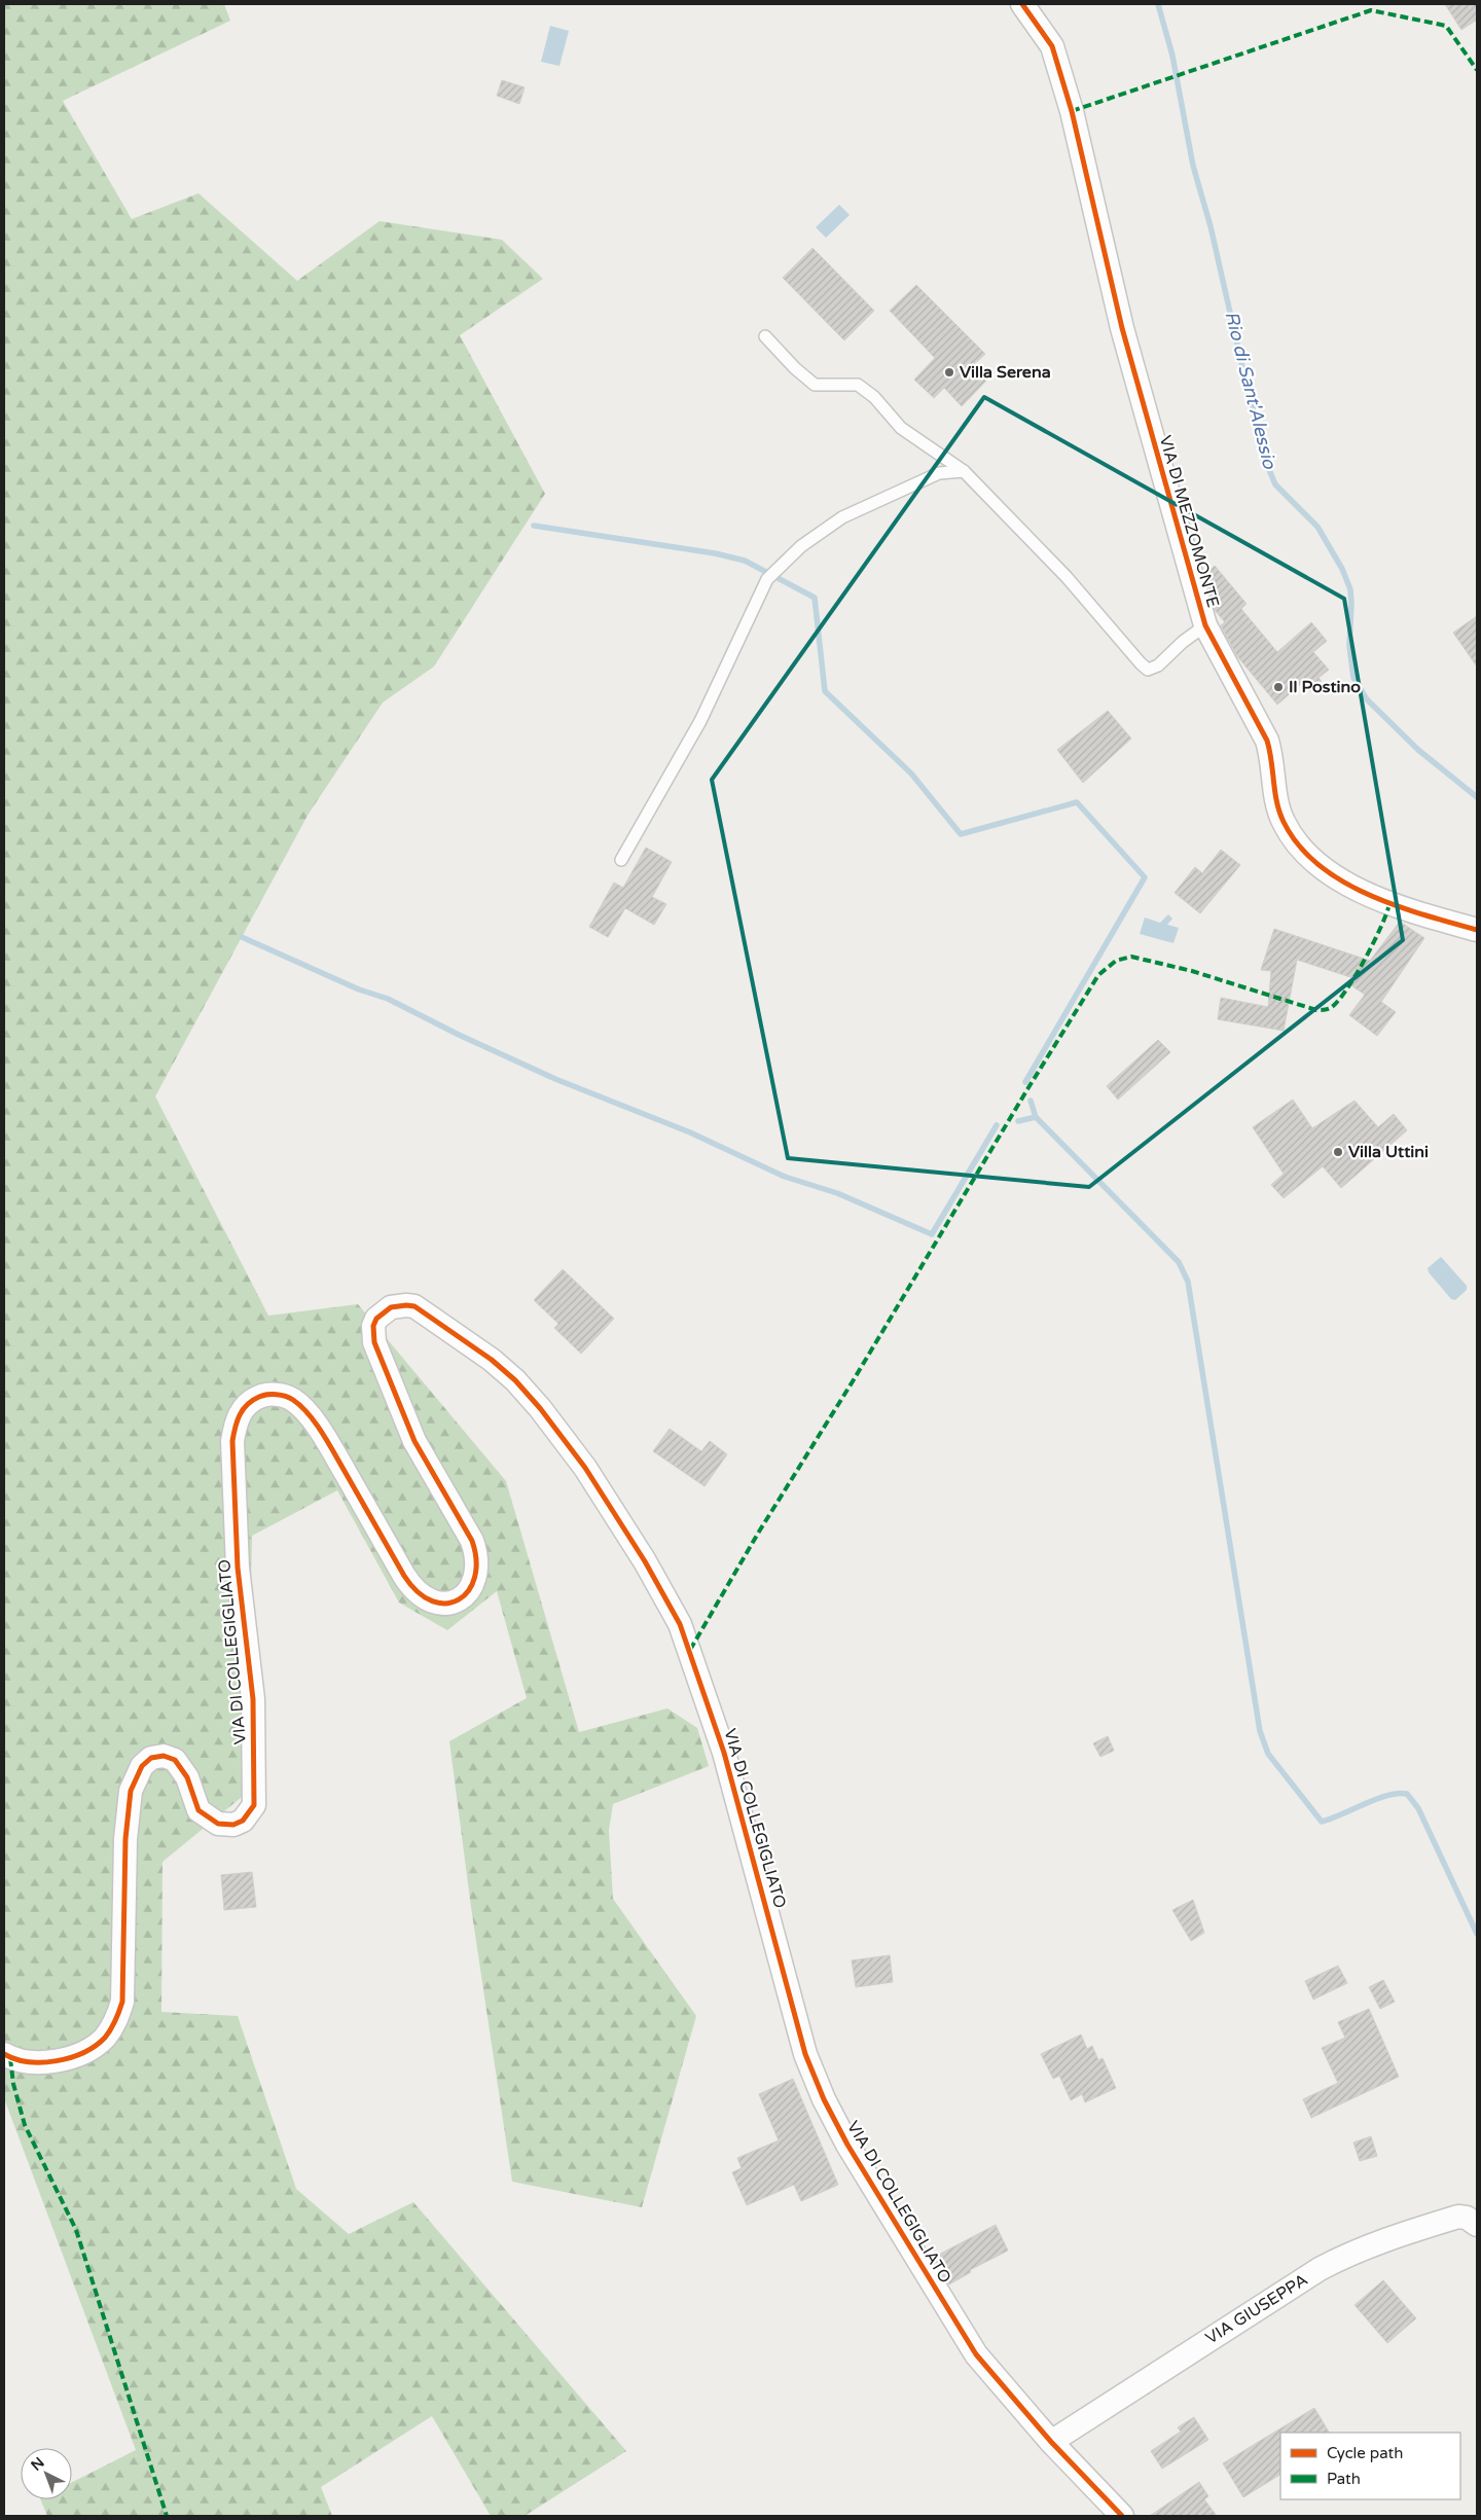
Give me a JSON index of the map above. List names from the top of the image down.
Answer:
{
  "streets": {
    "street": ["VIA DI MEZZOMONTE", "VIA DI COLLEGIGLIATO", "VIA GIUSEPPA"]
  },
  "crossings": [
    ["VIA DI COLLEGIGLIATO", "VIA GIUSEPPA"]
  ],
  "water": ["Rio di Sant'Alessio"],
  "places": ["Villa Serena", "Il Postino", "Villa Uttini"],
  "legend": ["Cycle path", "Path"],
  "north": "top left"
}
